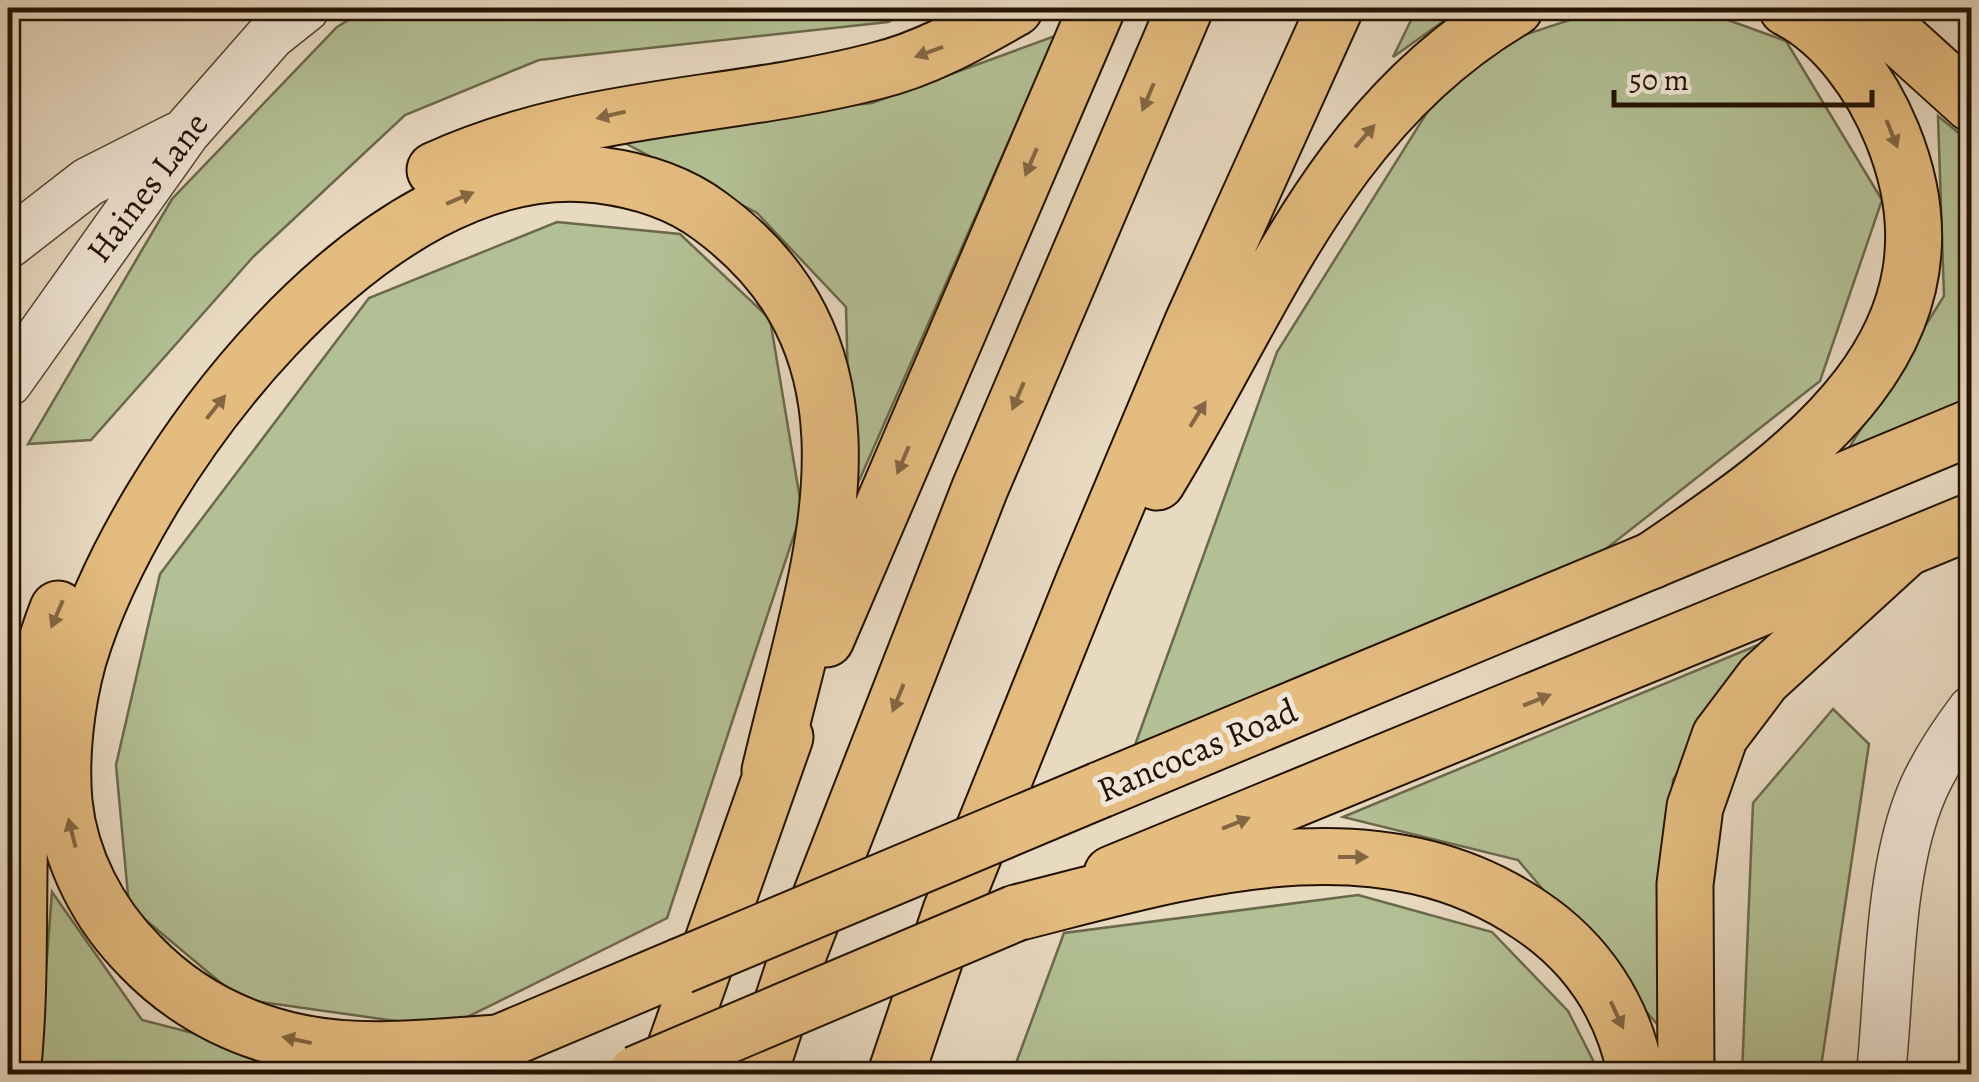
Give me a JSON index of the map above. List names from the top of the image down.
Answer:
{
  "streets": {
    "main road": ["Rancocas Road"],
    "lane": ["Haines Lane"]
  },
  "scale_bar": "50 m"
}
